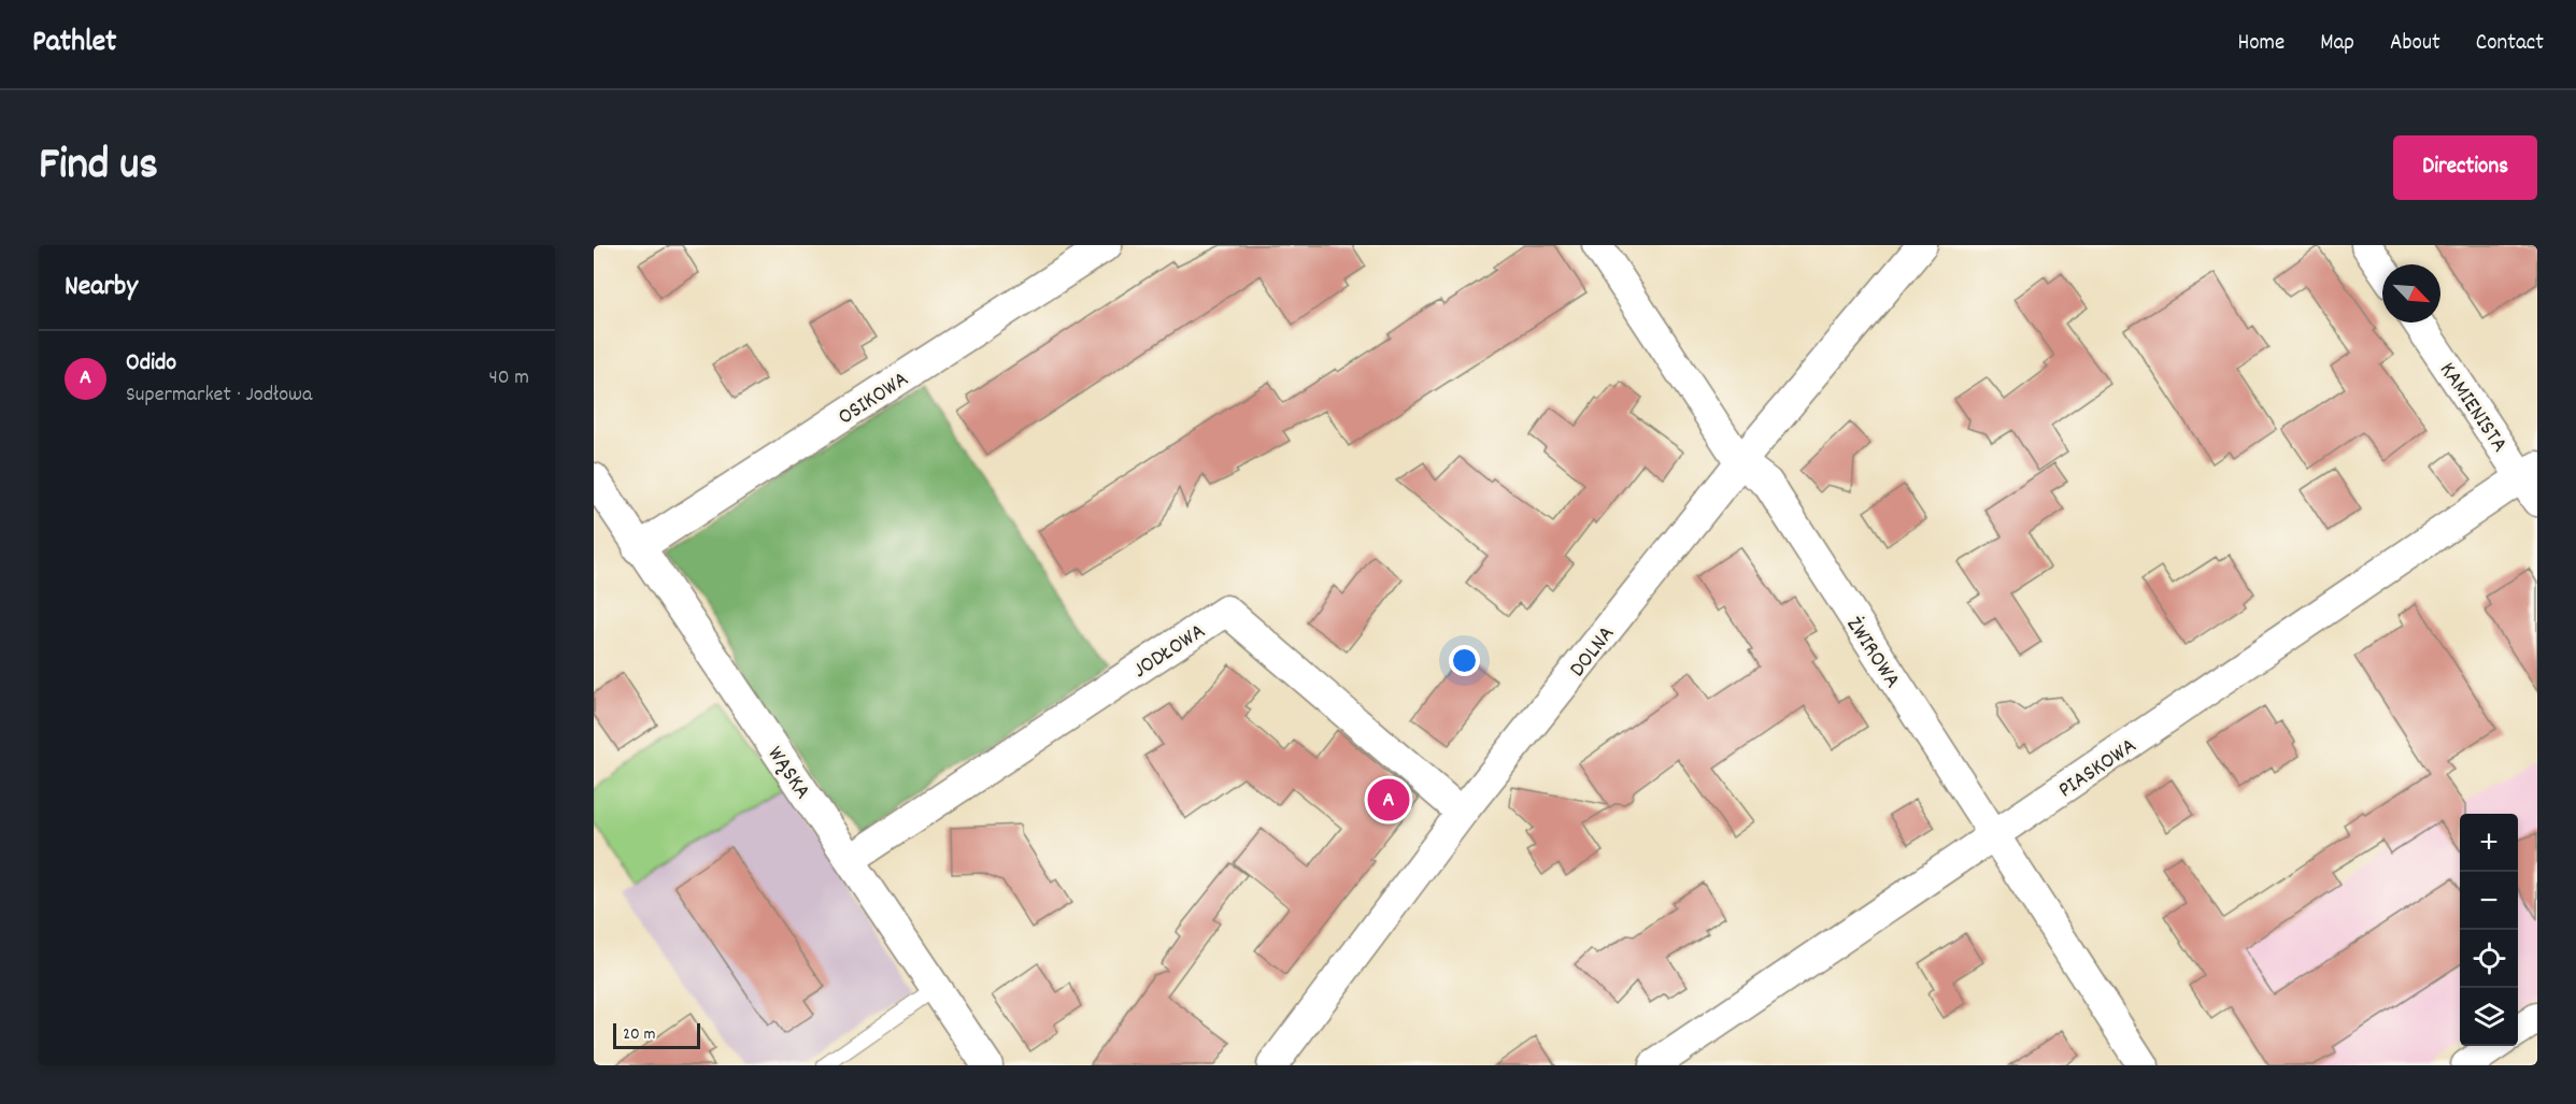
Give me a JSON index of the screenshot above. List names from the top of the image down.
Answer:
{
  "streets": {
    "street": [
      "OSIKOWA",
      "KAMIENISTA",
      "JODŁOWA",
      "DOLNA",
      "ŻWIROWA",
      "PIASKOWA",
      "WĄSKA"
    ]
  },
  "crossings": [
    ["OSIKOWA", "WĄSKA"],
    ["KAMIENISTA", "PIASKOWA"],
    ["JODŁOWA", "DOLNA"],
    ["JODŁOWA", "WĄSKA"],
    ["DOLNA", "ŻWIROWA"],
    ["ŻWIROWA", "PIASKOWA"]
  ],
  "scale_bar": "20 m",
  "north": "bottom right",
  "page": {
    "header": "Pathlet",
    "nav": [
      "Home",
      "Map",
      "About",
      "Contact"
    ],
    "title": "Find us",
    "buttons": "Directions",
    "heading": "Nearby",
    "list": [
      {
        "mark": "A",
        "name": "Odido",
        "note": "Supermarket · Jodłowa",
        "value": "40 m"
      }
    ],
    "pins": "A",
    "map_buttons": ["+", "−"],
    "scale": "20 m"
  }
}
